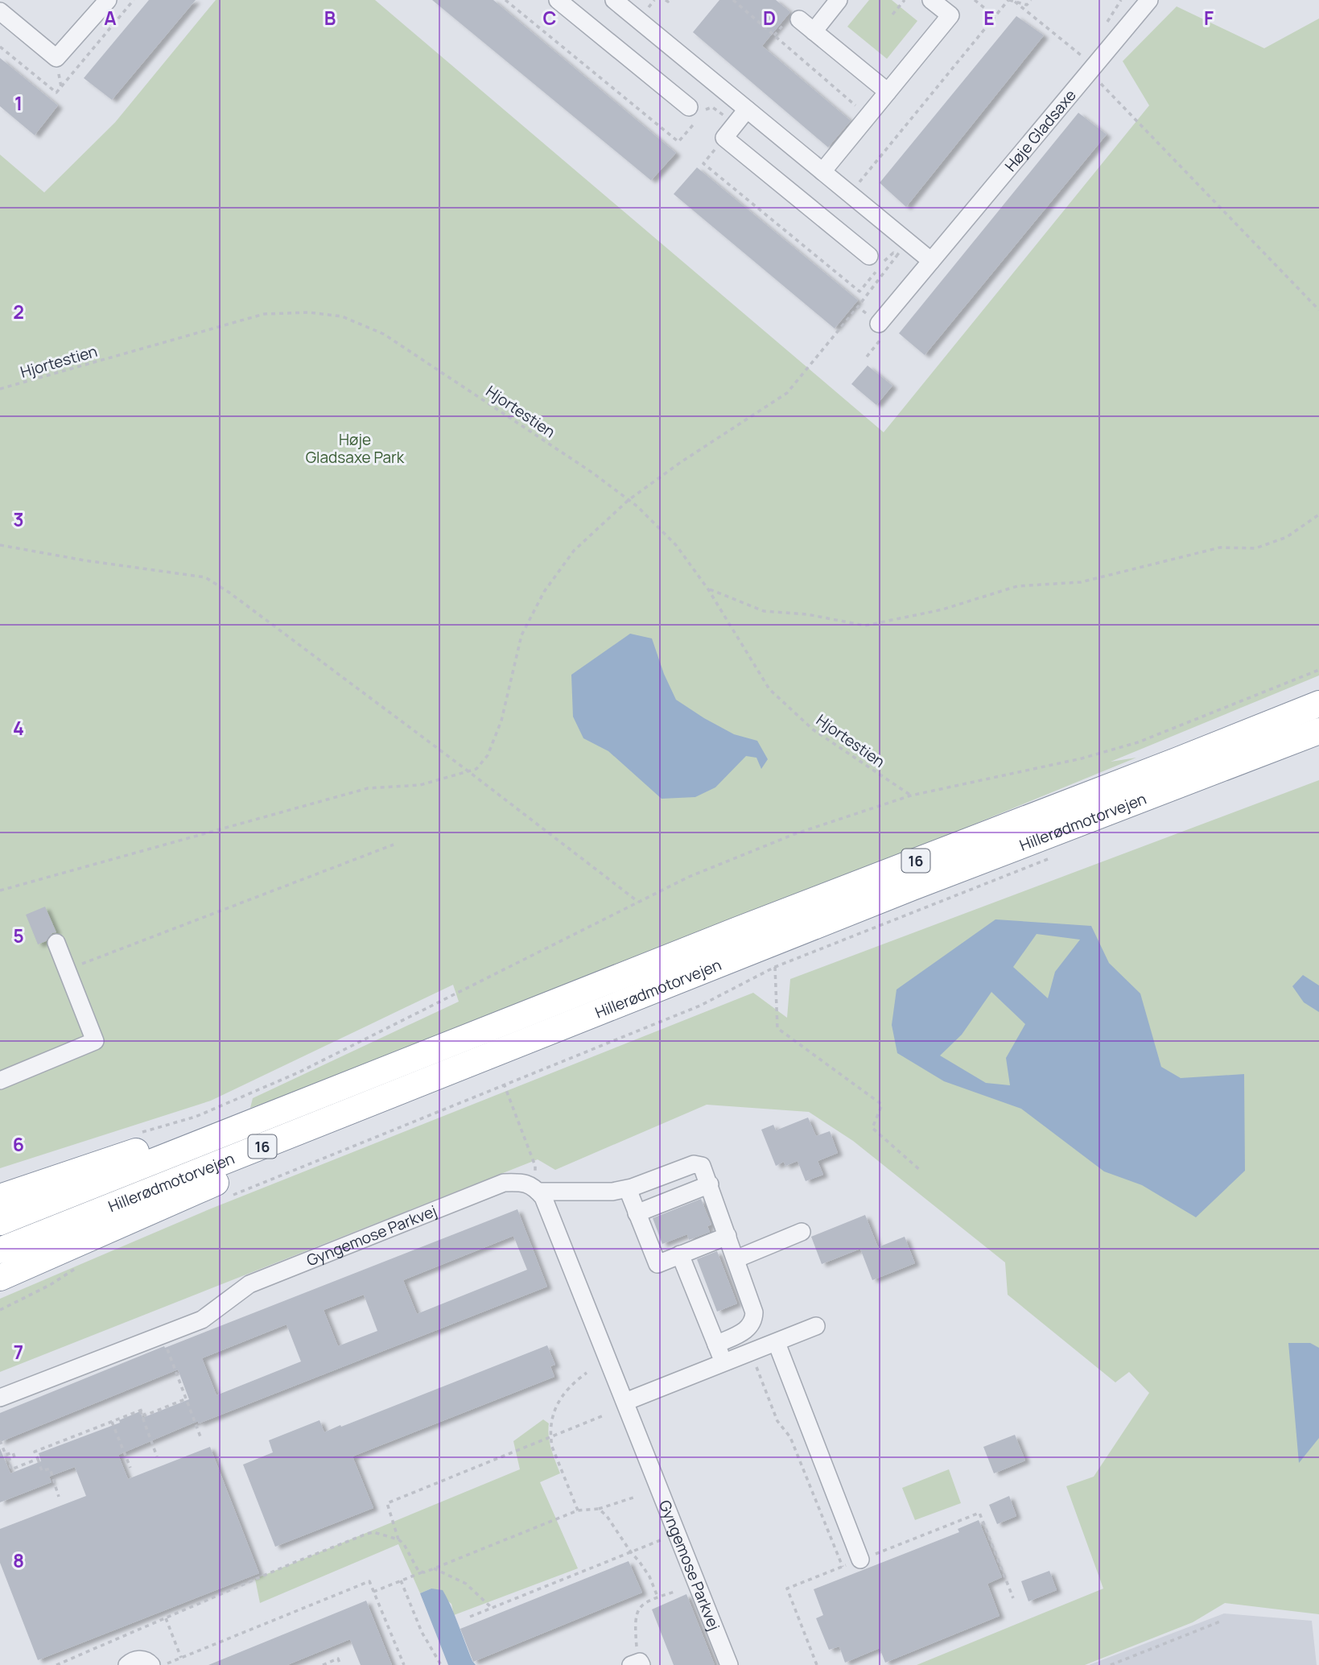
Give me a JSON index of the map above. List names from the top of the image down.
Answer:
{
  "streets": {
    "highway": ["Hillerødmotorvejen", "16"],
    "street": ["Høje Gladsaxe", "Gyngemose Parkvej"],
    "path": ["Hjortestien"]
  },
  "parks": ["Høje Gladsaxe Park"],
  "grid": {
    "columns": [
      "A",
      "B",
      "C",
      "D",
      "E",
      "F"
    ],
    "rows": [
      "1",
      "2",
      "3",
      "4",
      "5",
      "6",
      "7",
      "8"
    ]
  }
}
